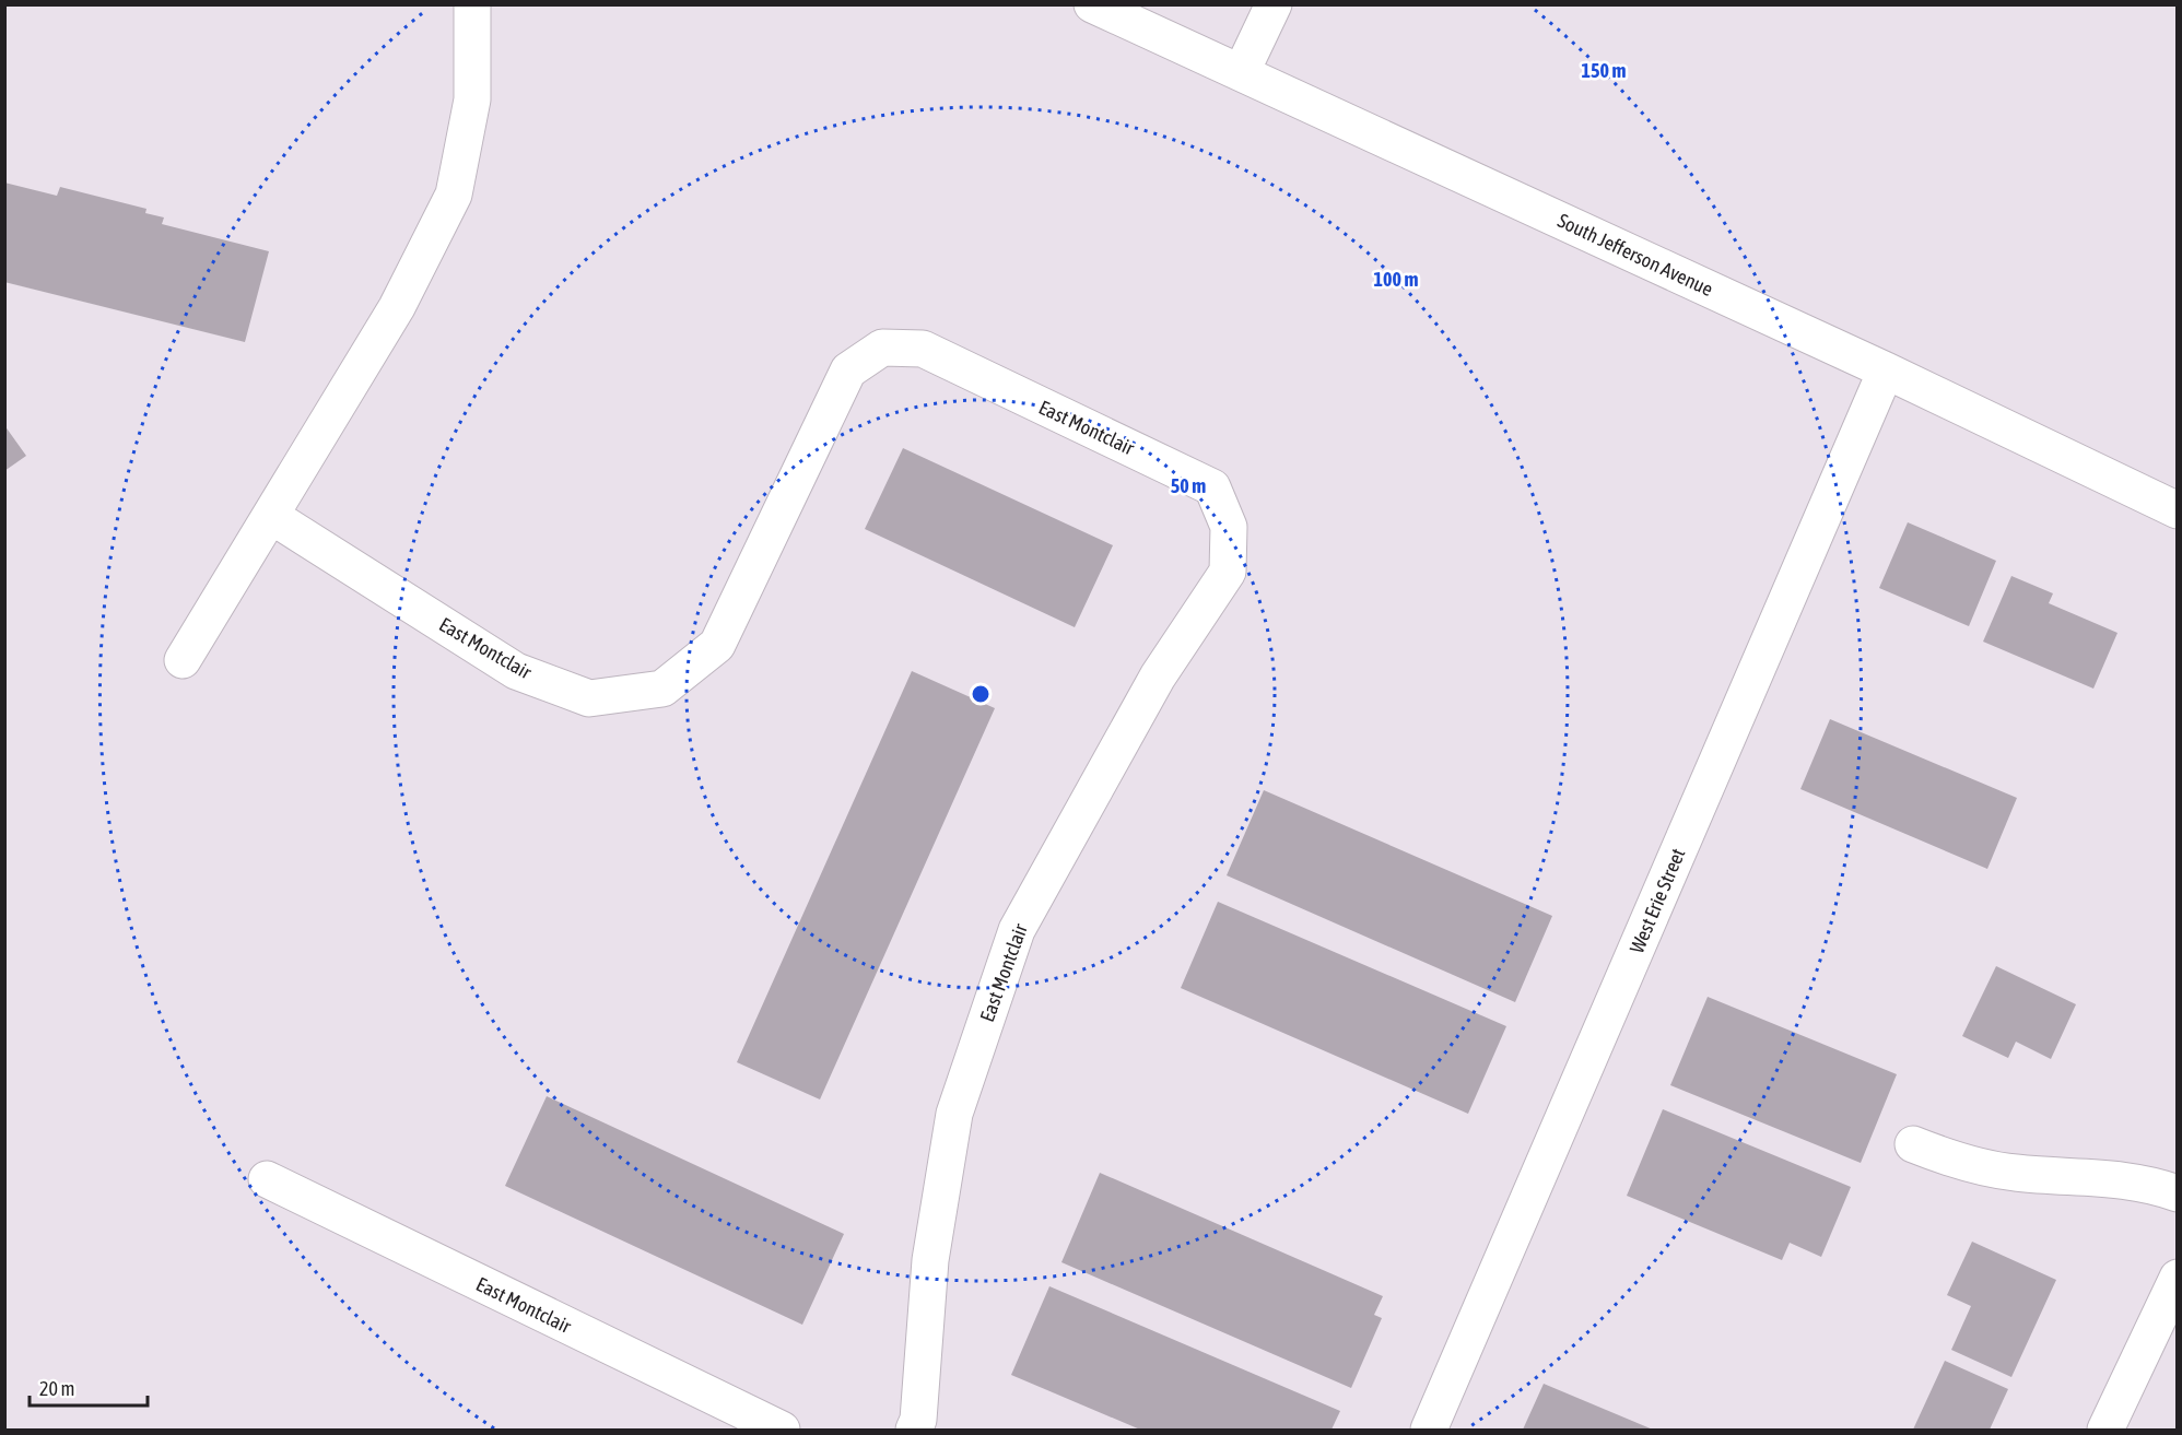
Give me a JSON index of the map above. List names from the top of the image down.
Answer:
{
  "streets": {
    "street": ["South Jefferson Avenue", "East Montclair", "West Erie Street"]
  },
  "crossings": [
    ["South Jefferson Avenue", "West Erie Street"]
  ],
  "scale_bar": "20 m",
  "rings": ["150 m", "100 m", "50 m"]
}
